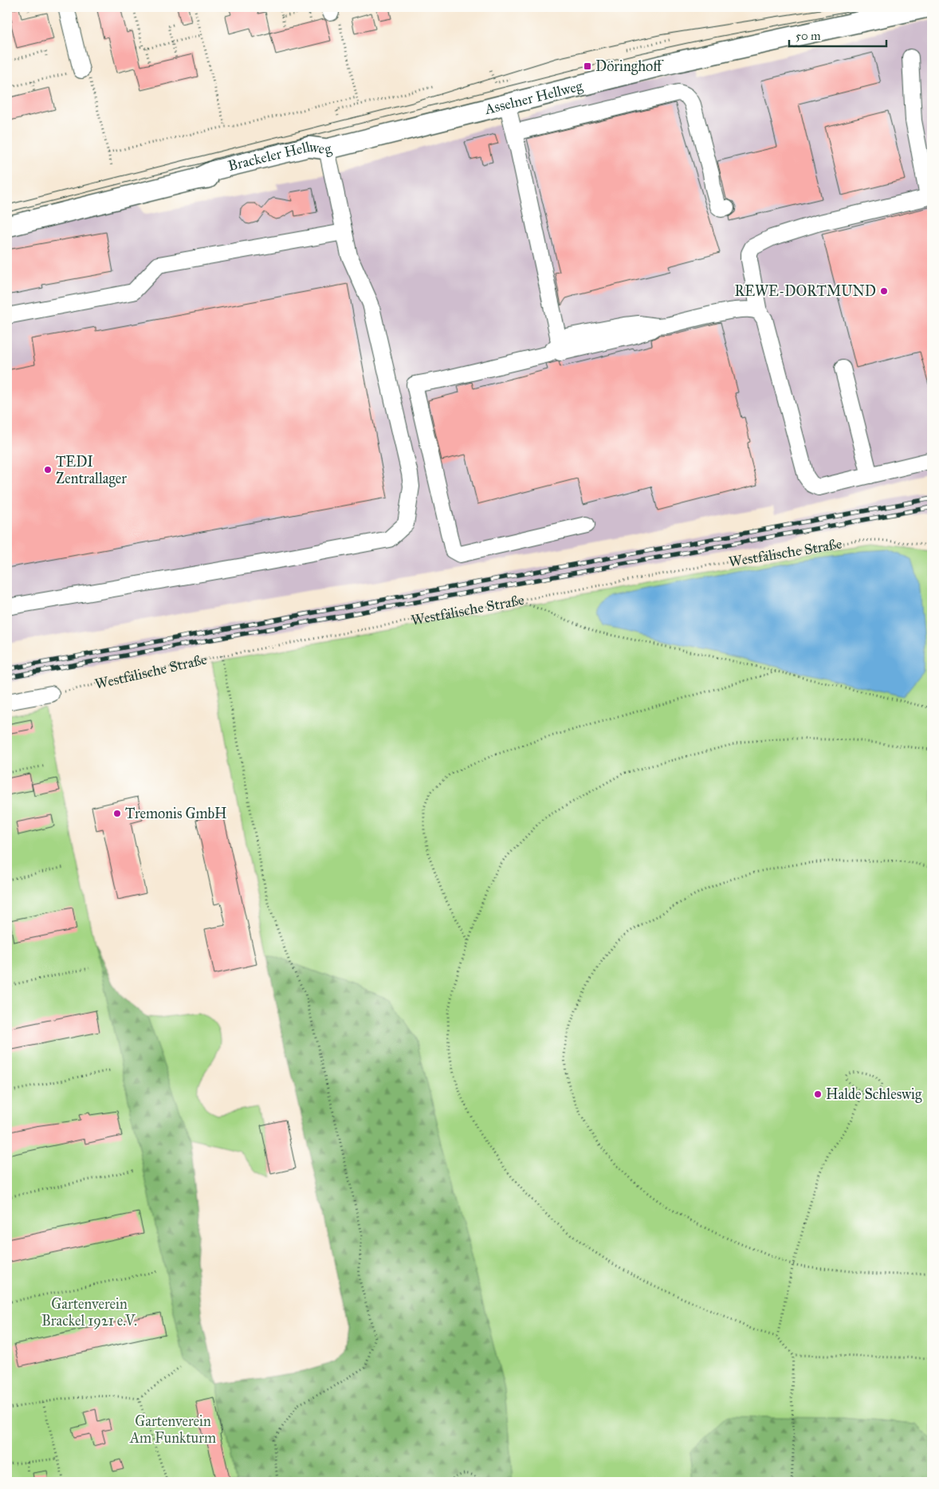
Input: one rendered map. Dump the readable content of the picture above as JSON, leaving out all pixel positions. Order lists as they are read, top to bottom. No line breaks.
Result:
{"streets":{"main road":["Asselner Hellweg","Brackeler Hellweg"],"path":["Westfälische Straße"]},"crossings":[["Asselner Hellweg","Brackeler Hellweg"]],"parks":["Gartenverein Brackel 1921 e.V.","Gartenverein Am Funkturm"],"places":{"transit":["Döringhoff"],"other":["REWE-DORTMUND","TEDI Zentrallager","Tremonis GmbH","Halde Schleswig"]},"scale_bar":"50 m"}
